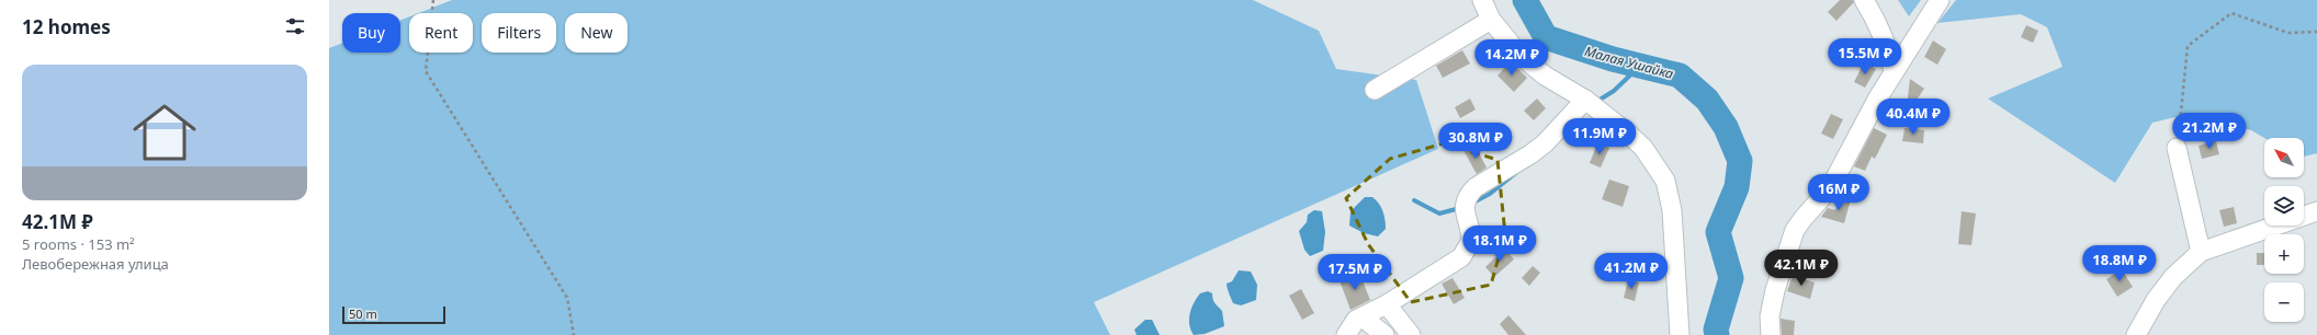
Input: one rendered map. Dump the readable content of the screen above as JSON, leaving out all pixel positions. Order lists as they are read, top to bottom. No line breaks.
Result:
{"water":["Малая Ушайка"],"scale_bar":"50 m","north":"top left","page":{"heading":"12 homes","chip":["Buy","Rent","Filters","New"],"price":["15.5M ₽","14.2M ₽","40.4M ₽","21.2M ₽","11.9M ₽","30.8M ₽","16M ₽","18.1M ₽","18.8M ₽","42.1M ₽","41.2M ₽","17.5M ₽"],"list":[{"name":"42.1M ₽","note":"5 rooms · 153 m² · Левобережная улица"}],"map_buttons":["+","−"],"scale":"50 m"}}
